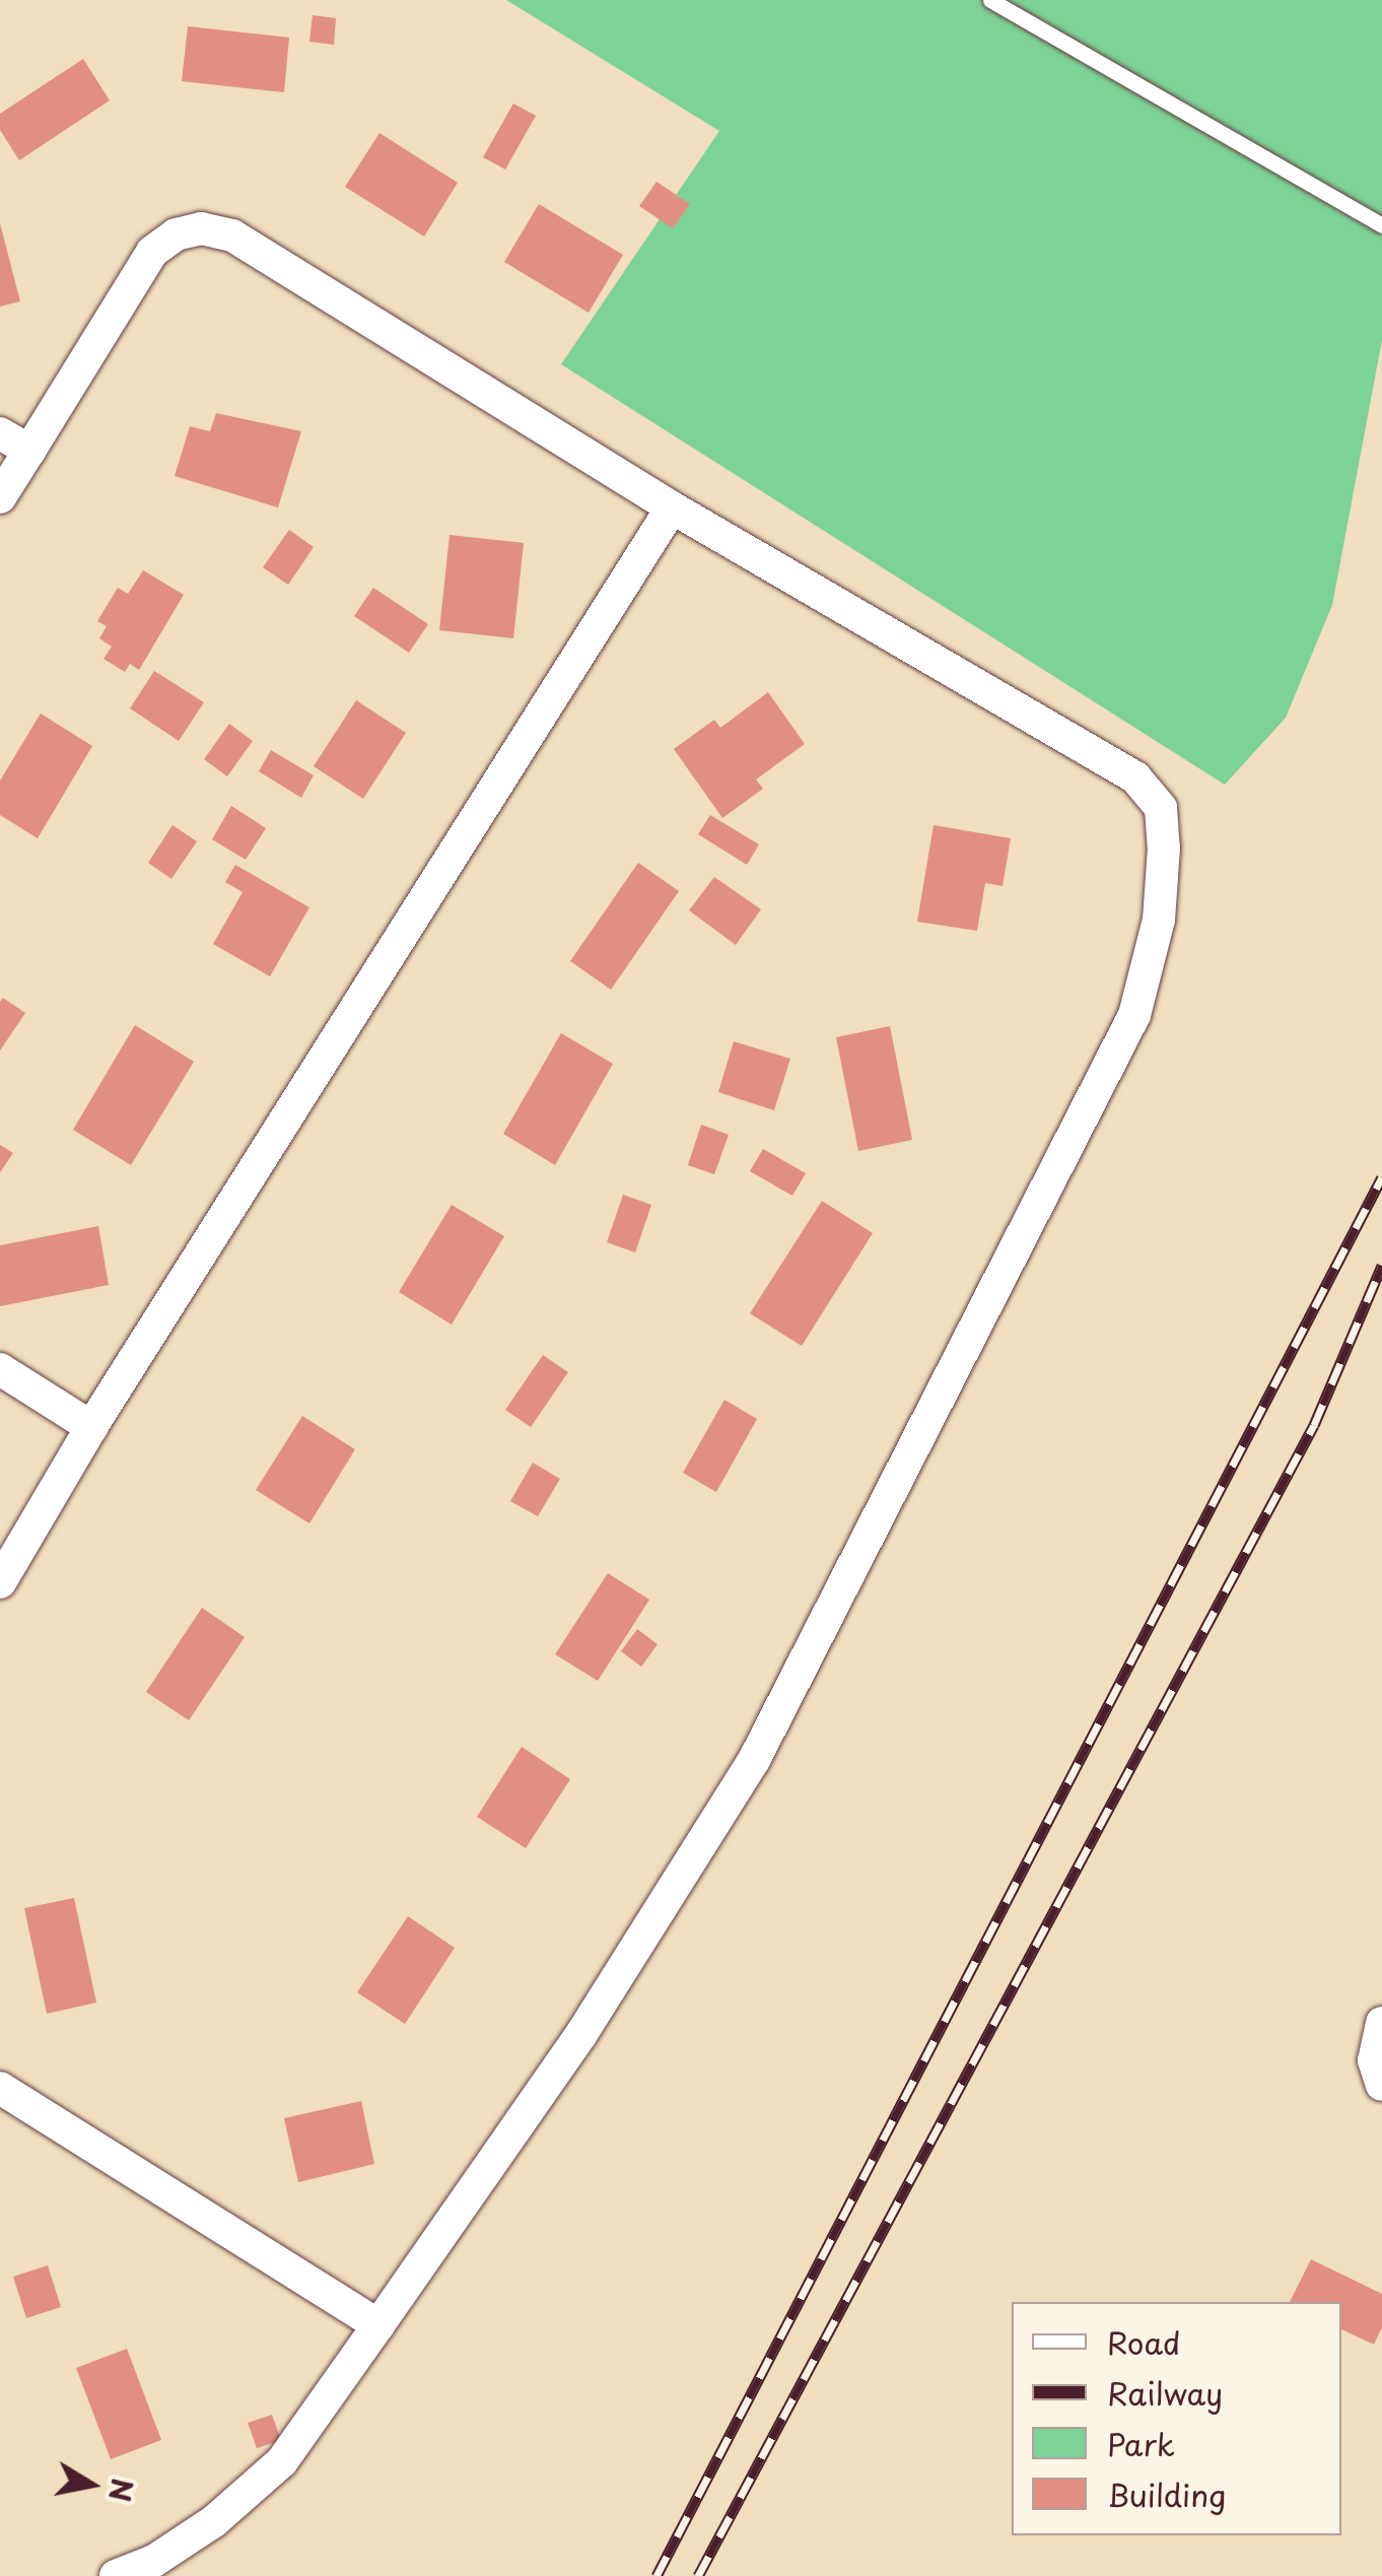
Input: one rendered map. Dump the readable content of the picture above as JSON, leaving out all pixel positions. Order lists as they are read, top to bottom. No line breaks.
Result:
{"legend":["Road","Railway","Park","Building"],"north":"right"}
